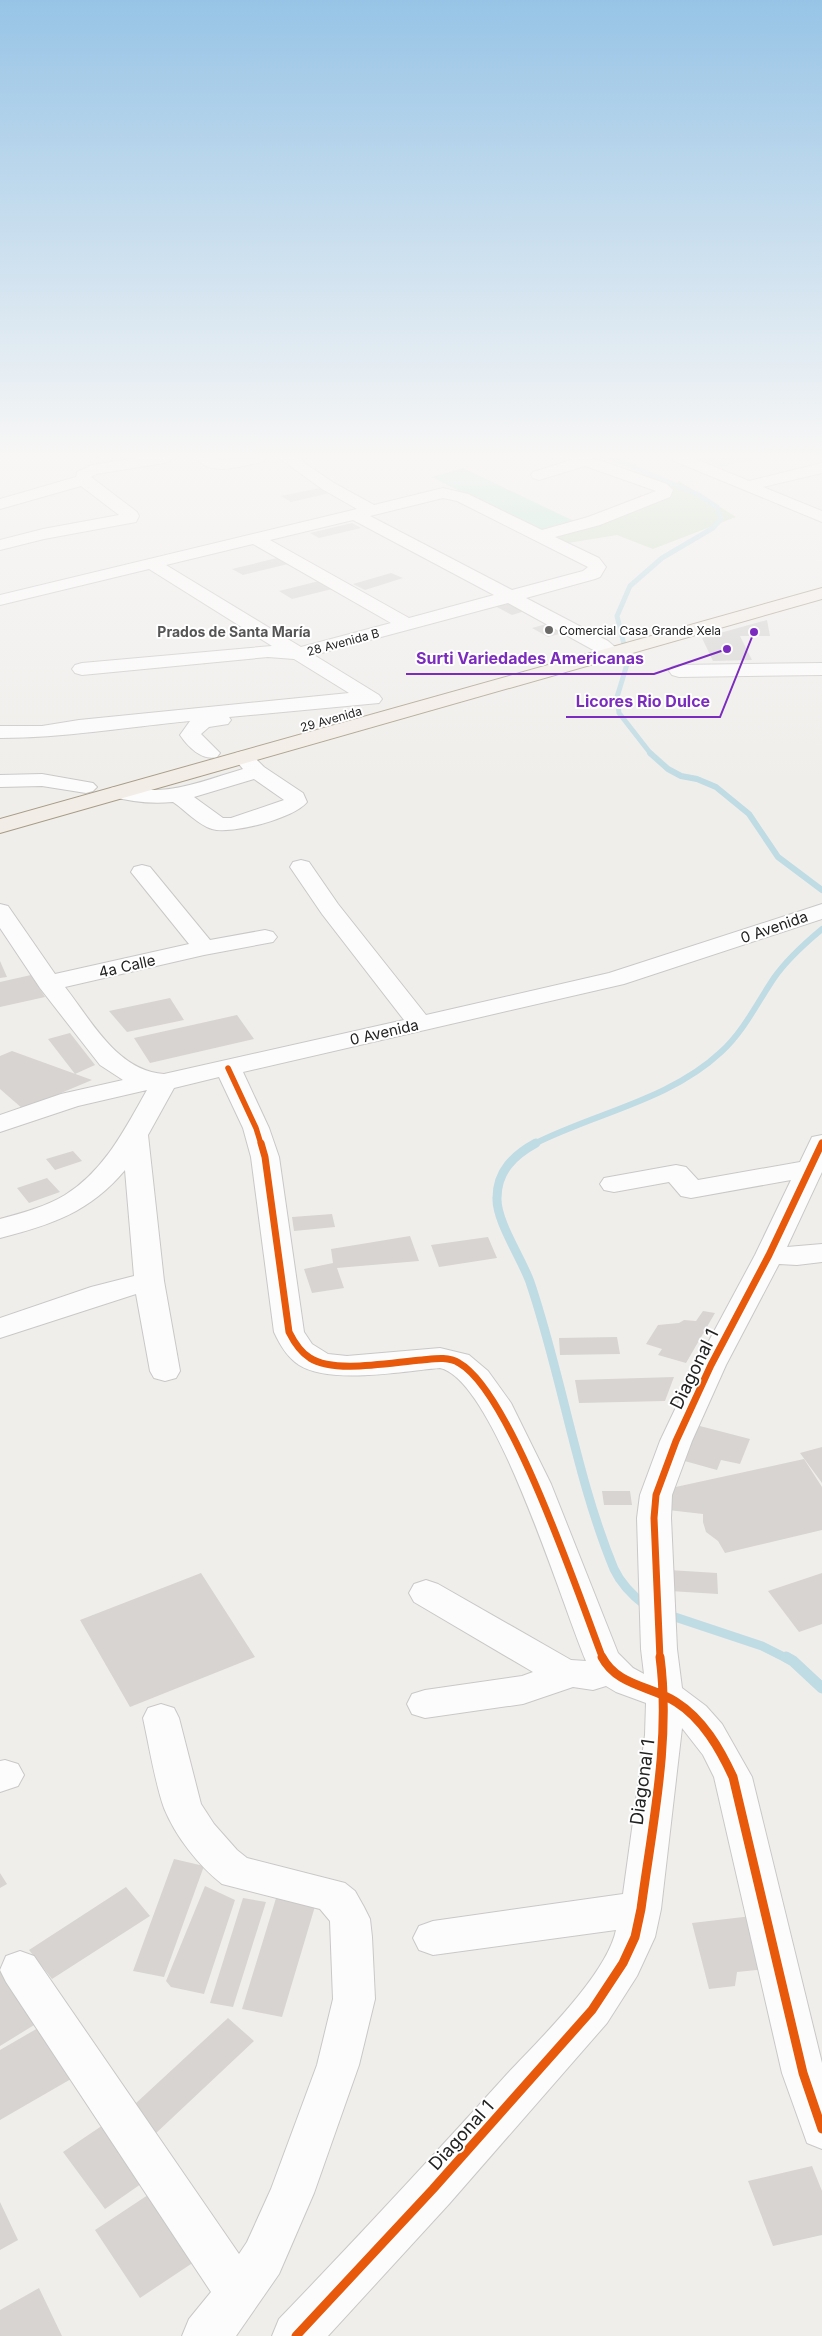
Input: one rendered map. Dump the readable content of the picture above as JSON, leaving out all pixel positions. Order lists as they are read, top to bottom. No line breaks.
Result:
{"streets":{"main road":["29 Avenida"],"street":["28 Avenida B","0 Avenida","4a Calle","Diagonal 1"]},"districts":["Prados de Santa María"],"places":["Comercial Casa Grande Xela","Licores Rio Dulce","Surti Variedades Americanas"]}
